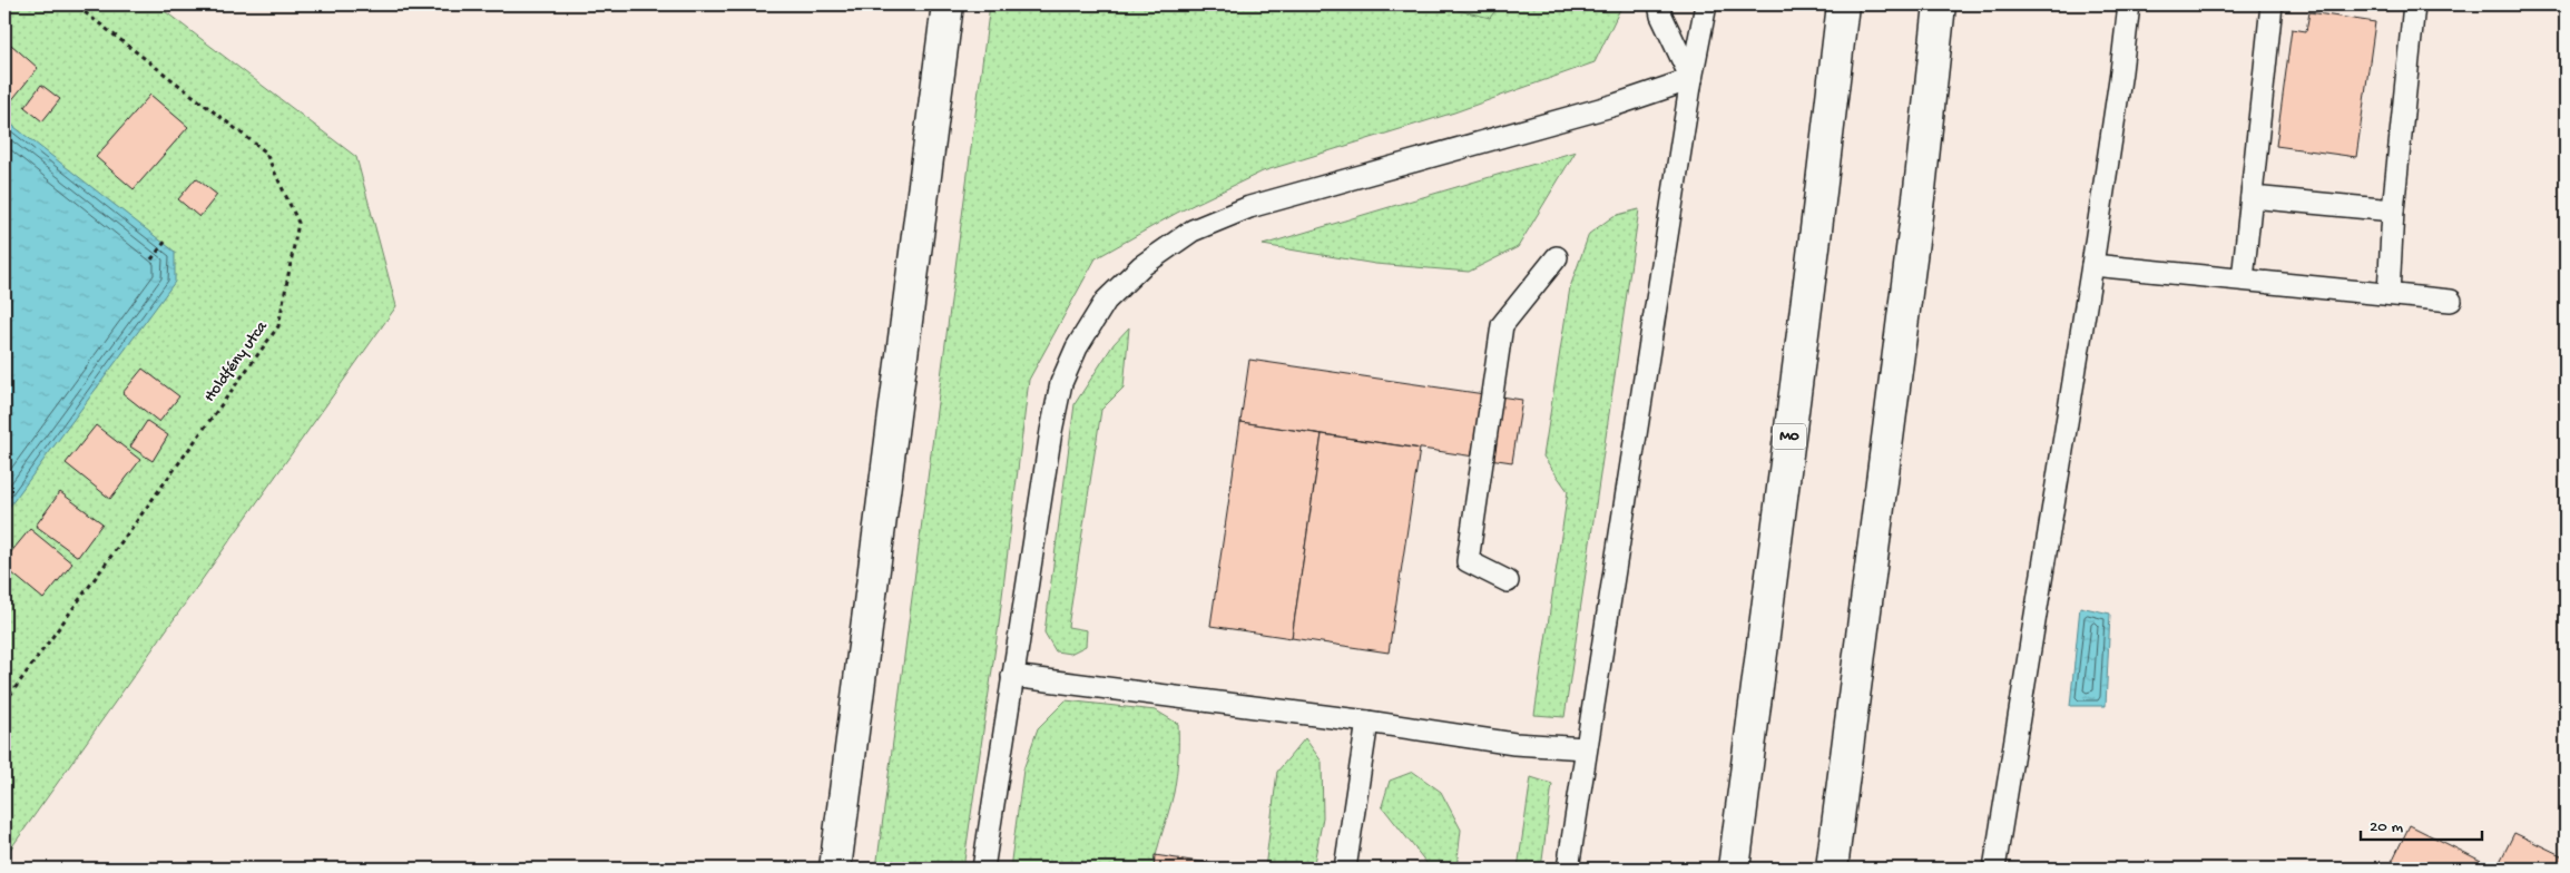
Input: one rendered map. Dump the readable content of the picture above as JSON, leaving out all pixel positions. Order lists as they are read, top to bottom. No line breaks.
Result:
{"streets":{"highway":["M0"],"path":["Holdfény utca"]},"scale_bar":"20 m"}
